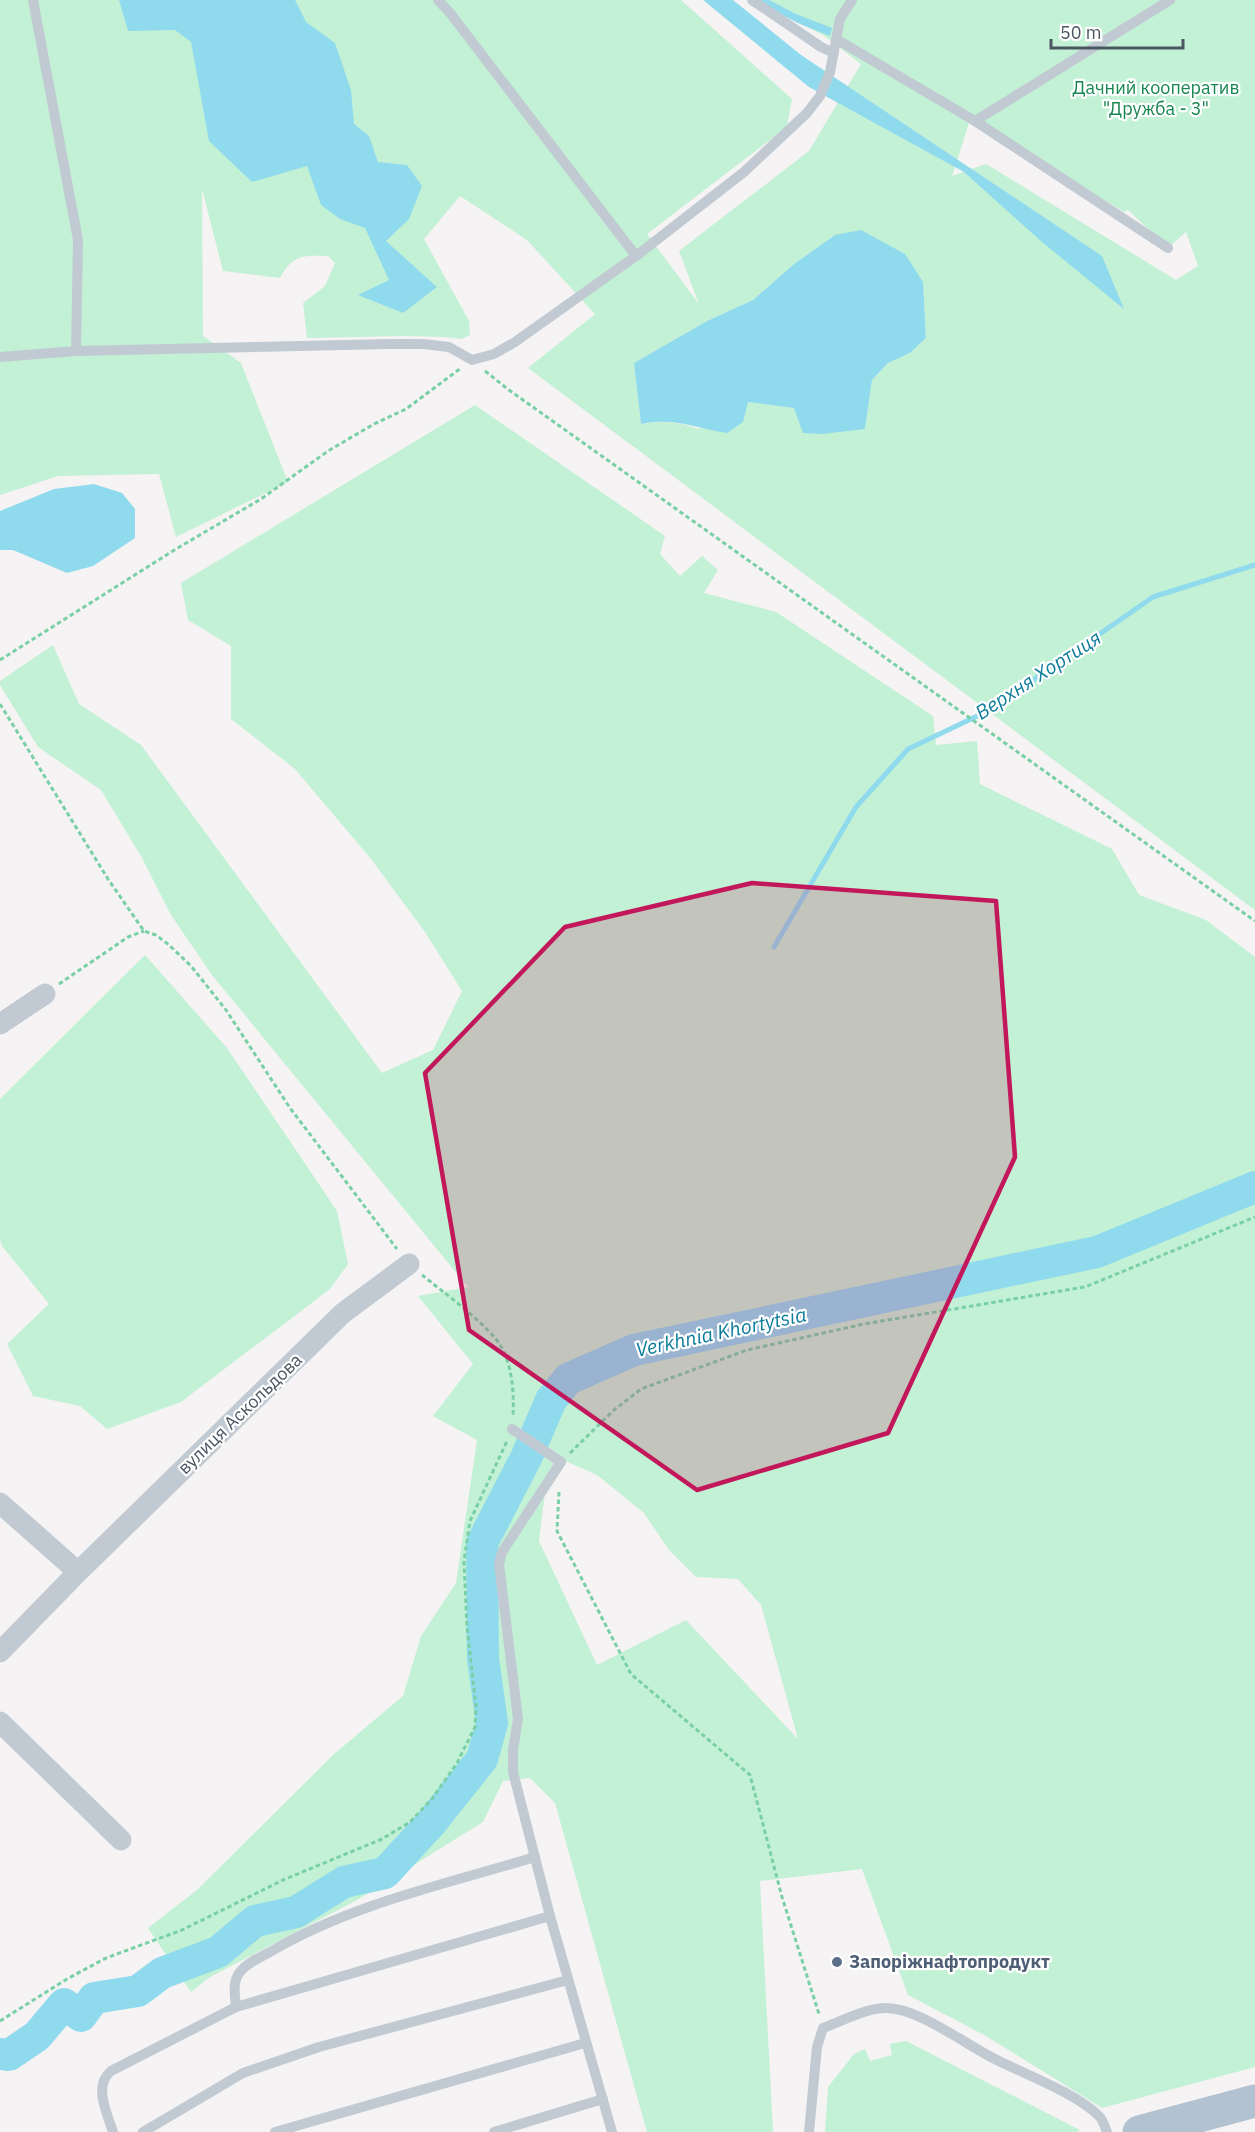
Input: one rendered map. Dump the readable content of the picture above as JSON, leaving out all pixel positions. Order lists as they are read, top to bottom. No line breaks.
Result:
{"streets":{"street":["вулиця Аскольдова"]},"water":["Верхня Хортиця","Verkhnia Khortytsia"],"parks":["Дачний кооператив \"Дружба - 3\""],"places":["Запоріжнафтопродукт"],"scale_bar":"50 m"}
